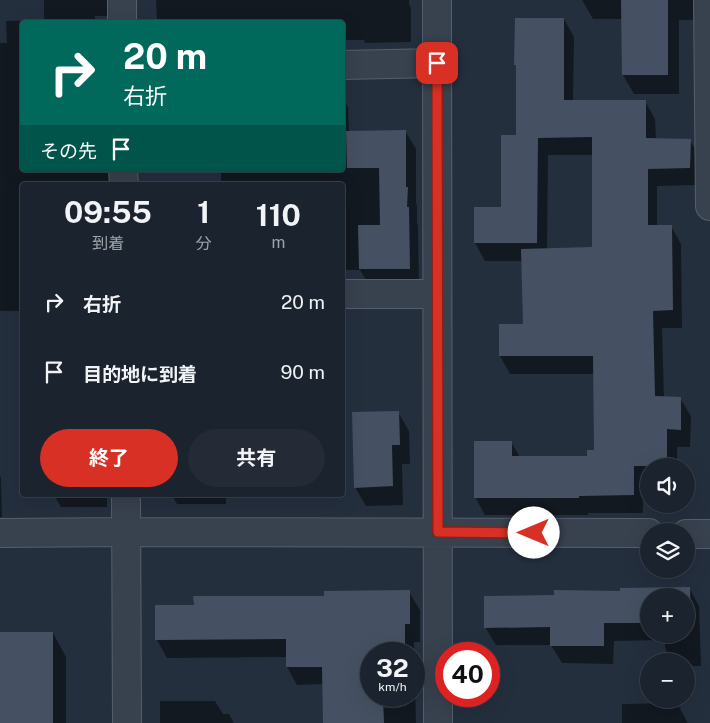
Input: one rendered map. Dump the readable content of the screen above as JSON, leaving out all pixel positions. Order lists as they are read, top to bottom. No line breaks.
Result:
{"page":{"turn":["20 m","右折"],"then":"その先","eta":["09:55","到着","1","分","110","m"],"list":[{"name":"右折","value":"20 m"},{"name":"目的地に到着","value":"90 m"}],"buttons":["終了","共有"],"map_buttons":["+","−"],"speed":"32 km/h","limit":"40"}}
